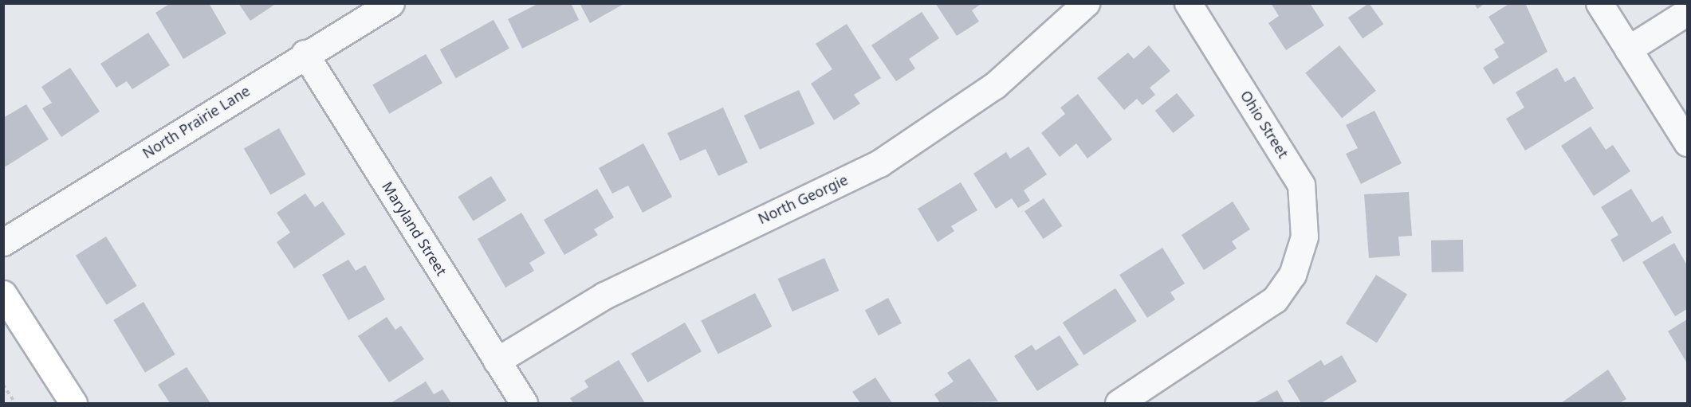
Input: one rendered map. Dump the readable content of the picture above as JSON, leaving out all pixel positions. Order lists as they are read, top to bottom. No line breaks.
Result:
{"streets":{"street":["North Prairie Lane","Ohio Street","North Georgie","Maryland Street"]},"crossings":[["North Prairie Lane","Maryland Street"],["North Georgie","Maryland Street"]]}
